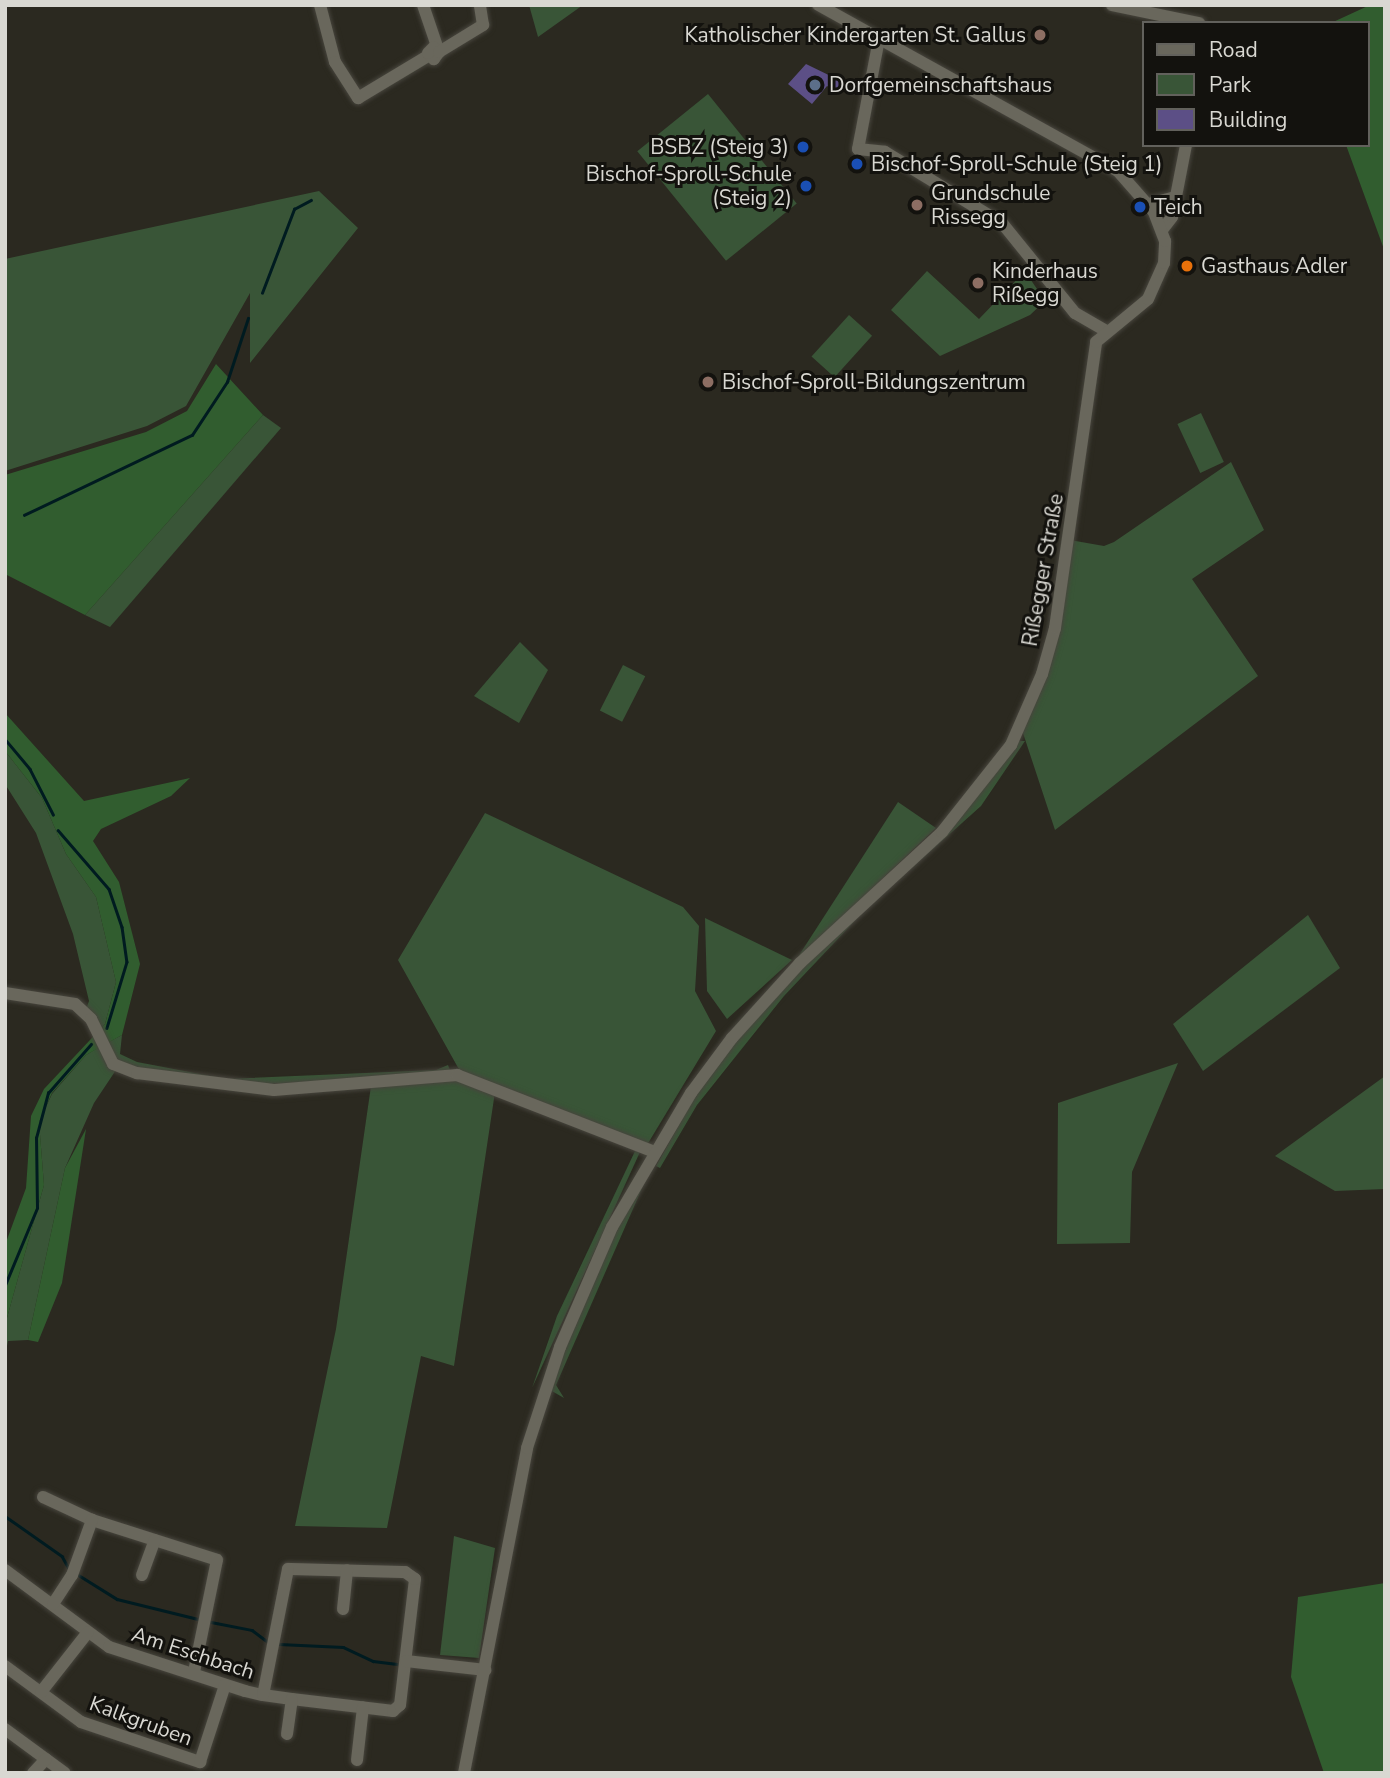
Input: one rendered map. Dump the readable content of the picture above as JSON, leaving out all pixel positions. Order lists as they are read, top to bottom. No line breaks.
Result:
{"streets":{"street":["Rißegger Straße","Am Eschbach","Kalkgruben"]},"crossings":[["Am Eschbach","Kalkgruben"]],"places":["Katholischer Kindergarten St. Gallus","Dorfgemeinschaftshaus","BSBZ (Steig 3)","Bischof-Sproll-Schule (Steig 1)","Bischof-Sproll-Schule (Steig 2)","Grundschule Rissegg","Teich","Gasthaus Adler","Kinderhaus Rißegg","Bischof-Sproll-Bildungszentrum"],"legend":["Road","Park","Building"]}
